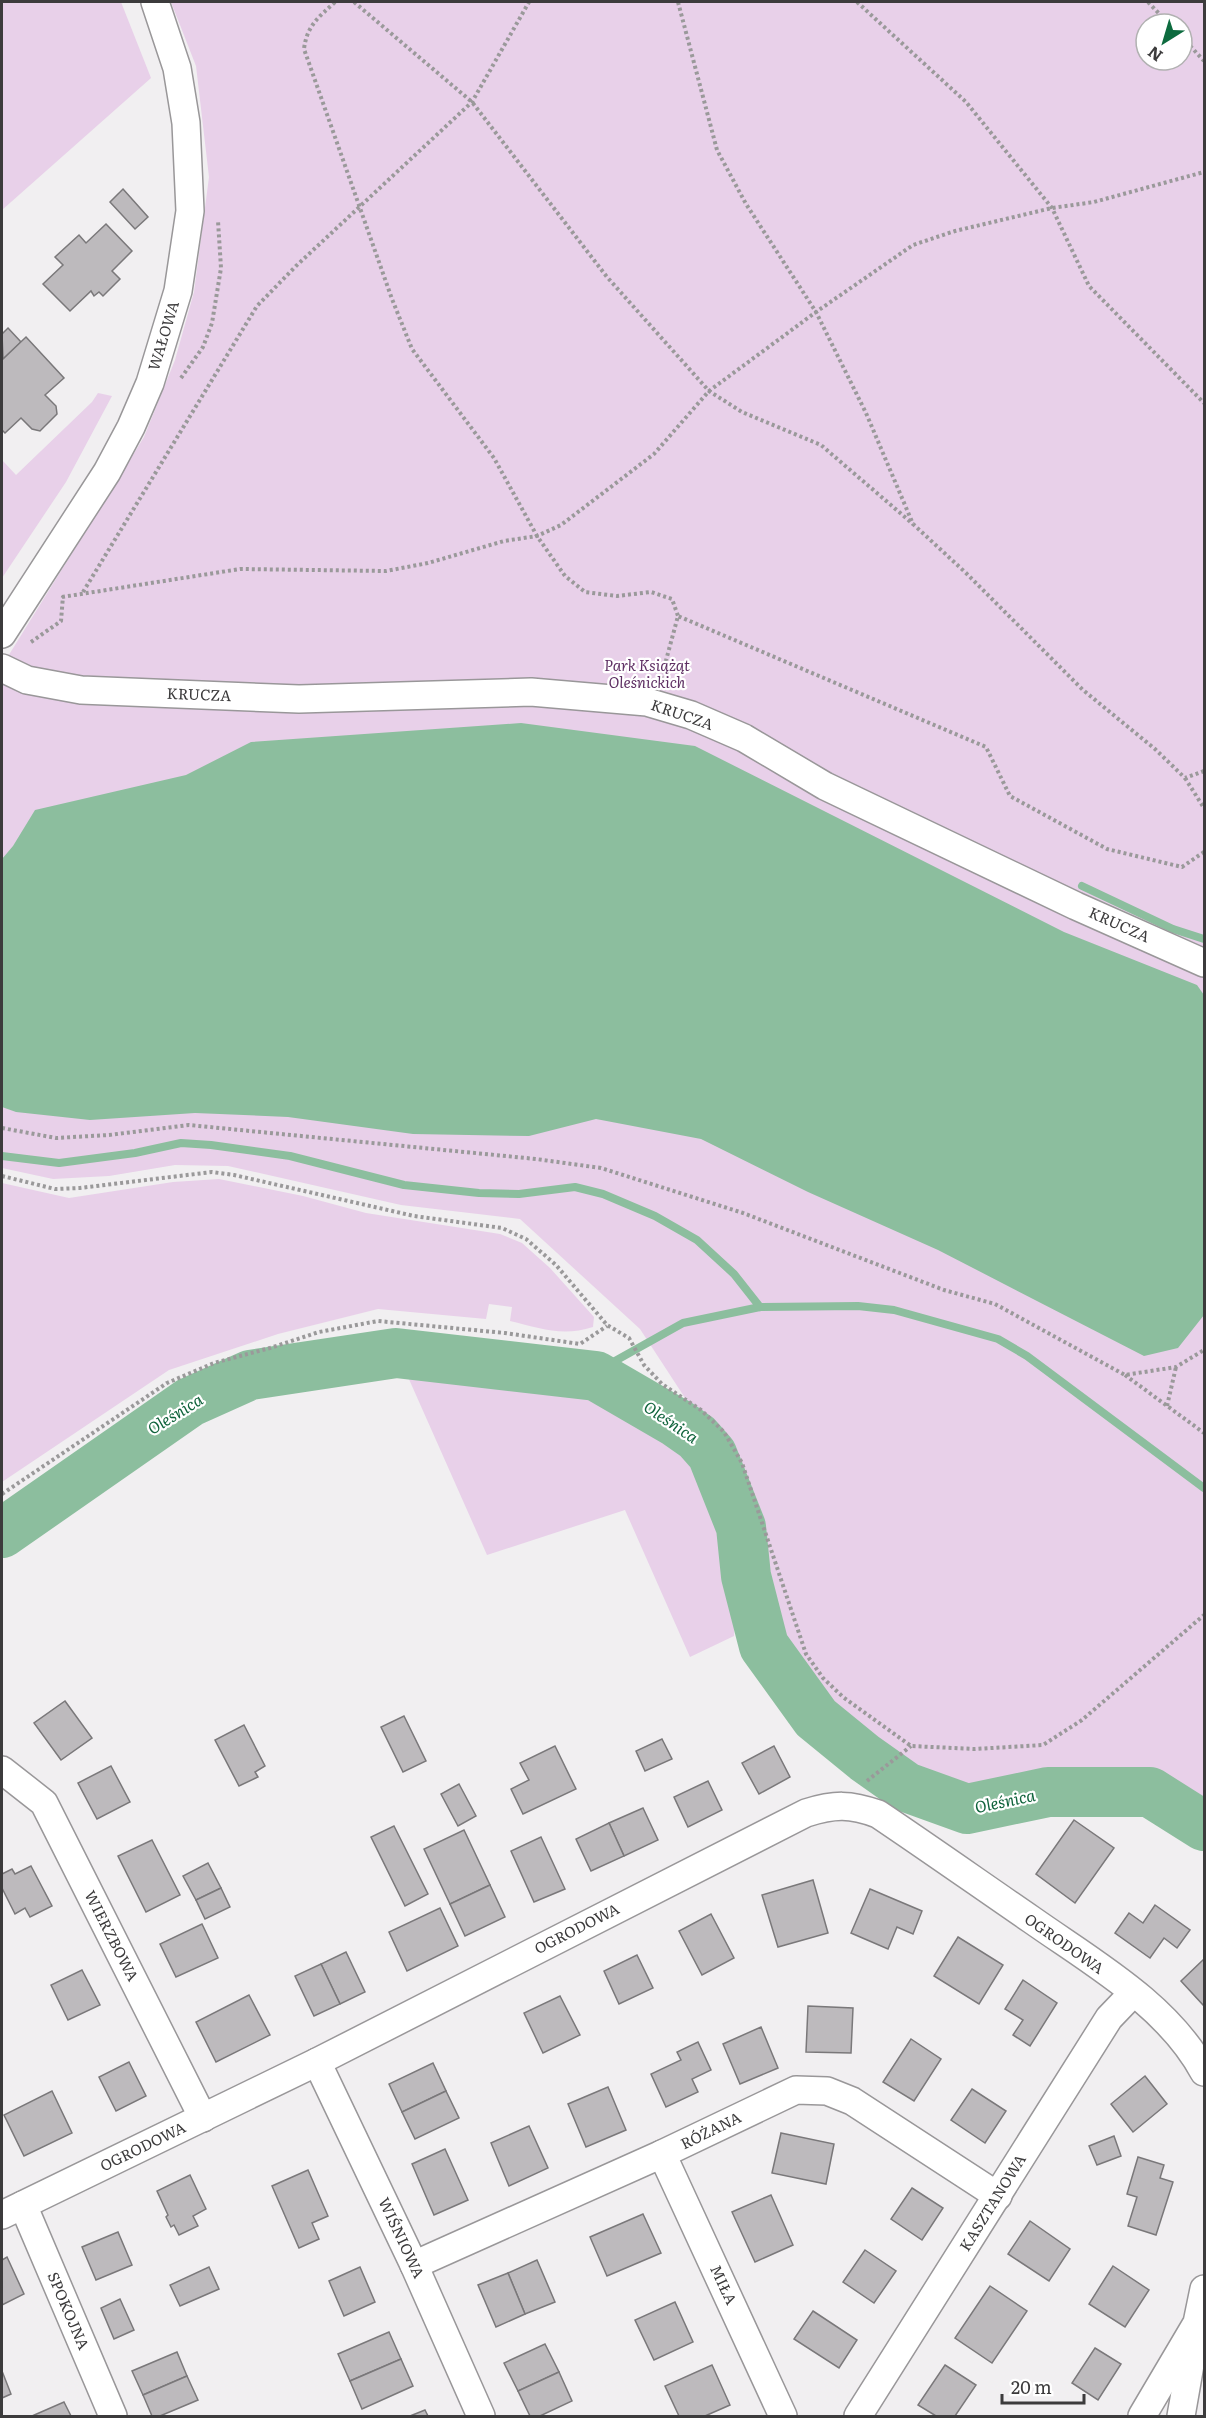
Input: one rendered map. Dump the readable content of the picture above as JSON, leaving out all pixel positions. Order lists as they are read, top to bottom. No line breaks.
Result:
{"streets":{"street":["WAŁOWA","KRUCZA","OGRODOWA","WIERZBOWA","RÓŻANA","KASZTANOWA","WIŚNIOWA","MIŁA","SPOKOJNA"]},"crossings":[["OGRODOWA","WIERZBOWA"],["OGRODOWA","KASZTANOWA"],["OGRODOWA","WIŚNIOWA"],["OGRODOWA","SPOKOJNA"],["RÓŻANA","KASZTANOWA"],["RÓŻANA","WIŚNIOWA"],["RÓŻANA","MIŁA"]],"water":["Oleśnica"],"parks":["Park Książąt Oleśnickich"],"scale_bar":"20 m","north":"bottom left"}
